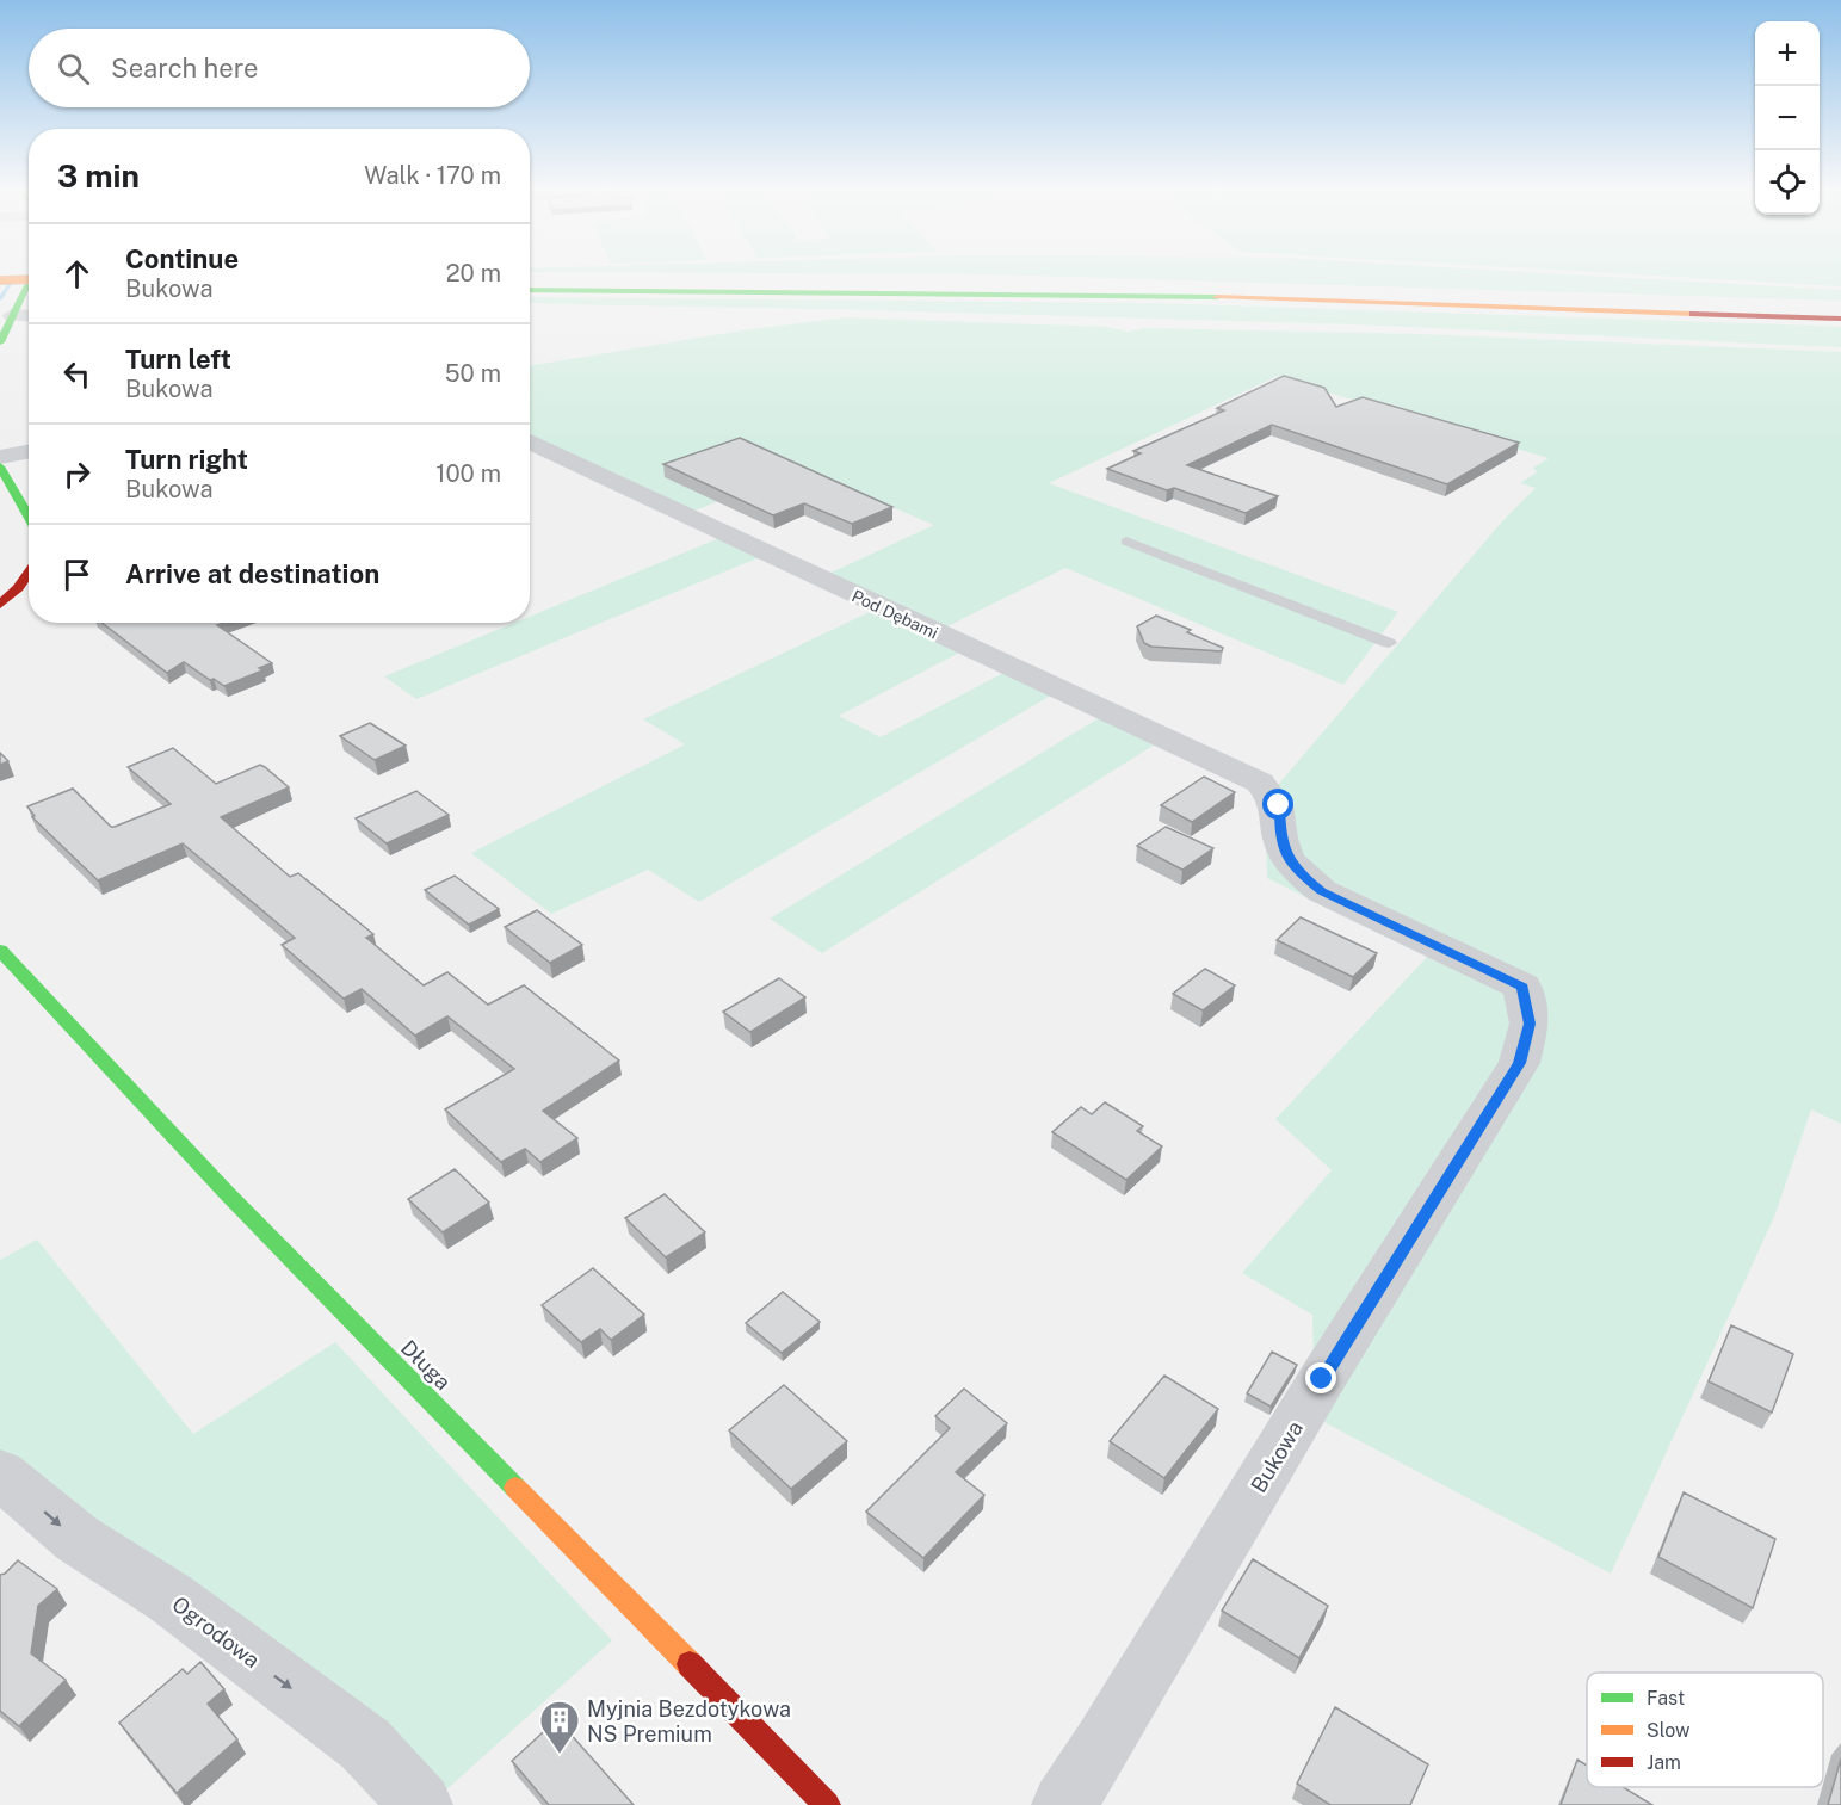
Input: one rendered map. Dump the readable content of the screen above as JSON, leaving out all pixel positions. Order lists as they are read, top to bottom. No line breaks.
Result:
{"streets":{"main road":["Długa"],"street":["Pod Dębami","Bukowa","Ogrodowa"]},"crossings":[["Pod Dębami","Bukowa"]],"one_way":["Ogrodowa"],"places":{"building":["Myjnia Bezdotykowa NS Premium"]},"legend":["Fast","Slow","Jam"],"page":{"map_buttons":["+","−"],"search":"Search here","heading":["3 min","Walk · 170 m"],"list":[["Continue","Bukowa","20 m"],["Turn left","Bukowa","50 m"],["Turn right","Bukowa","100 m"],"Arrive at destination"]}}
